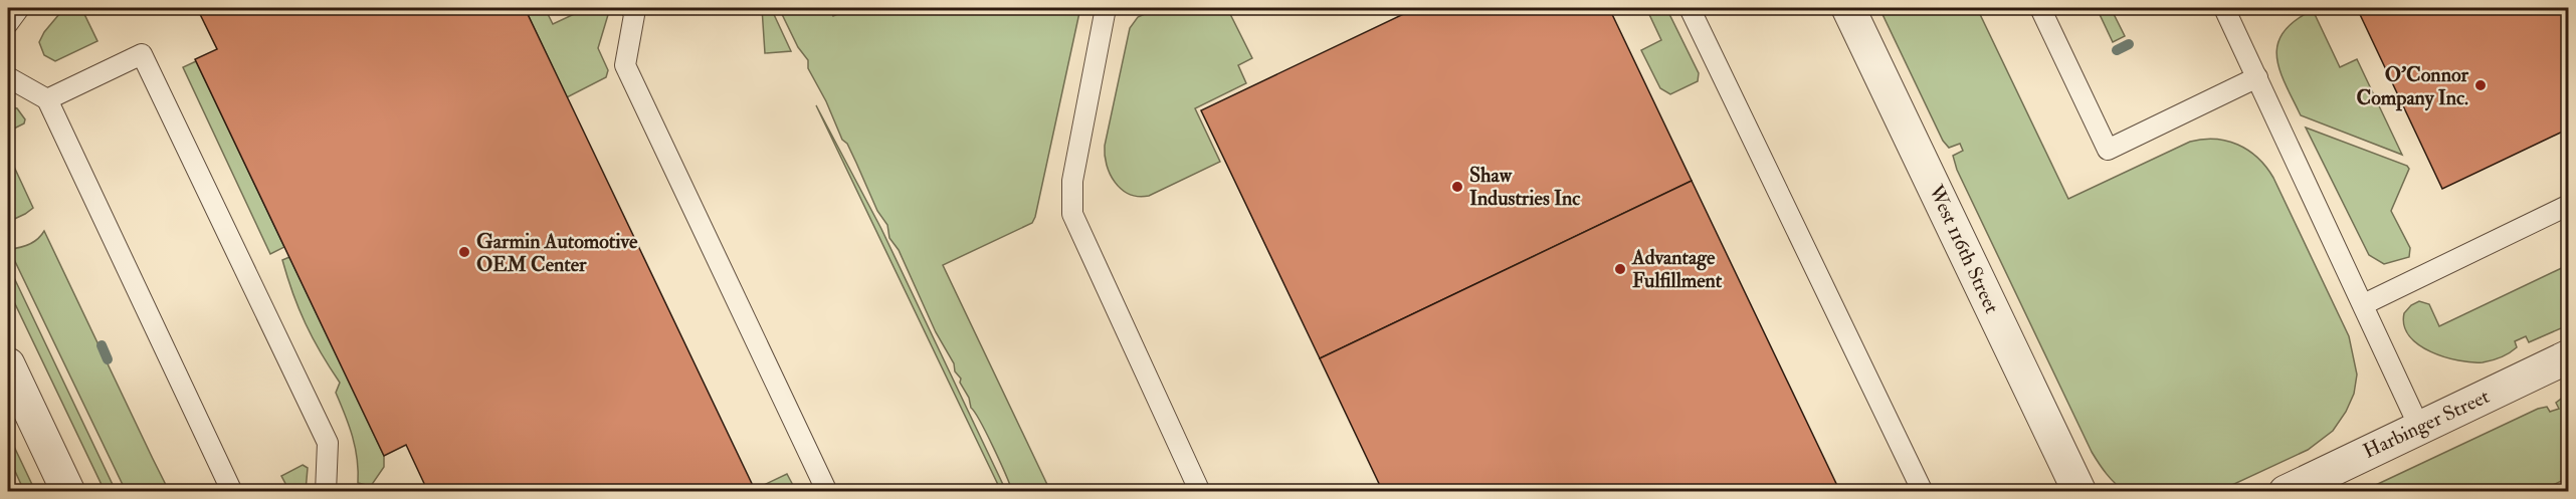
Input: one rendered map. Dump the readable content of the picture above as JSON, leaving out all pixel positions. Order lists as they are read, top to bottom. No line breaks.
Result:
{"streets":{"street":["West 116th Street","Harbinger Street"]},"places":["O'Connor Company Inc.","Shaw Industries Inc","Garmin Automotive OEM Center","Advantage Fulfillment"]}
